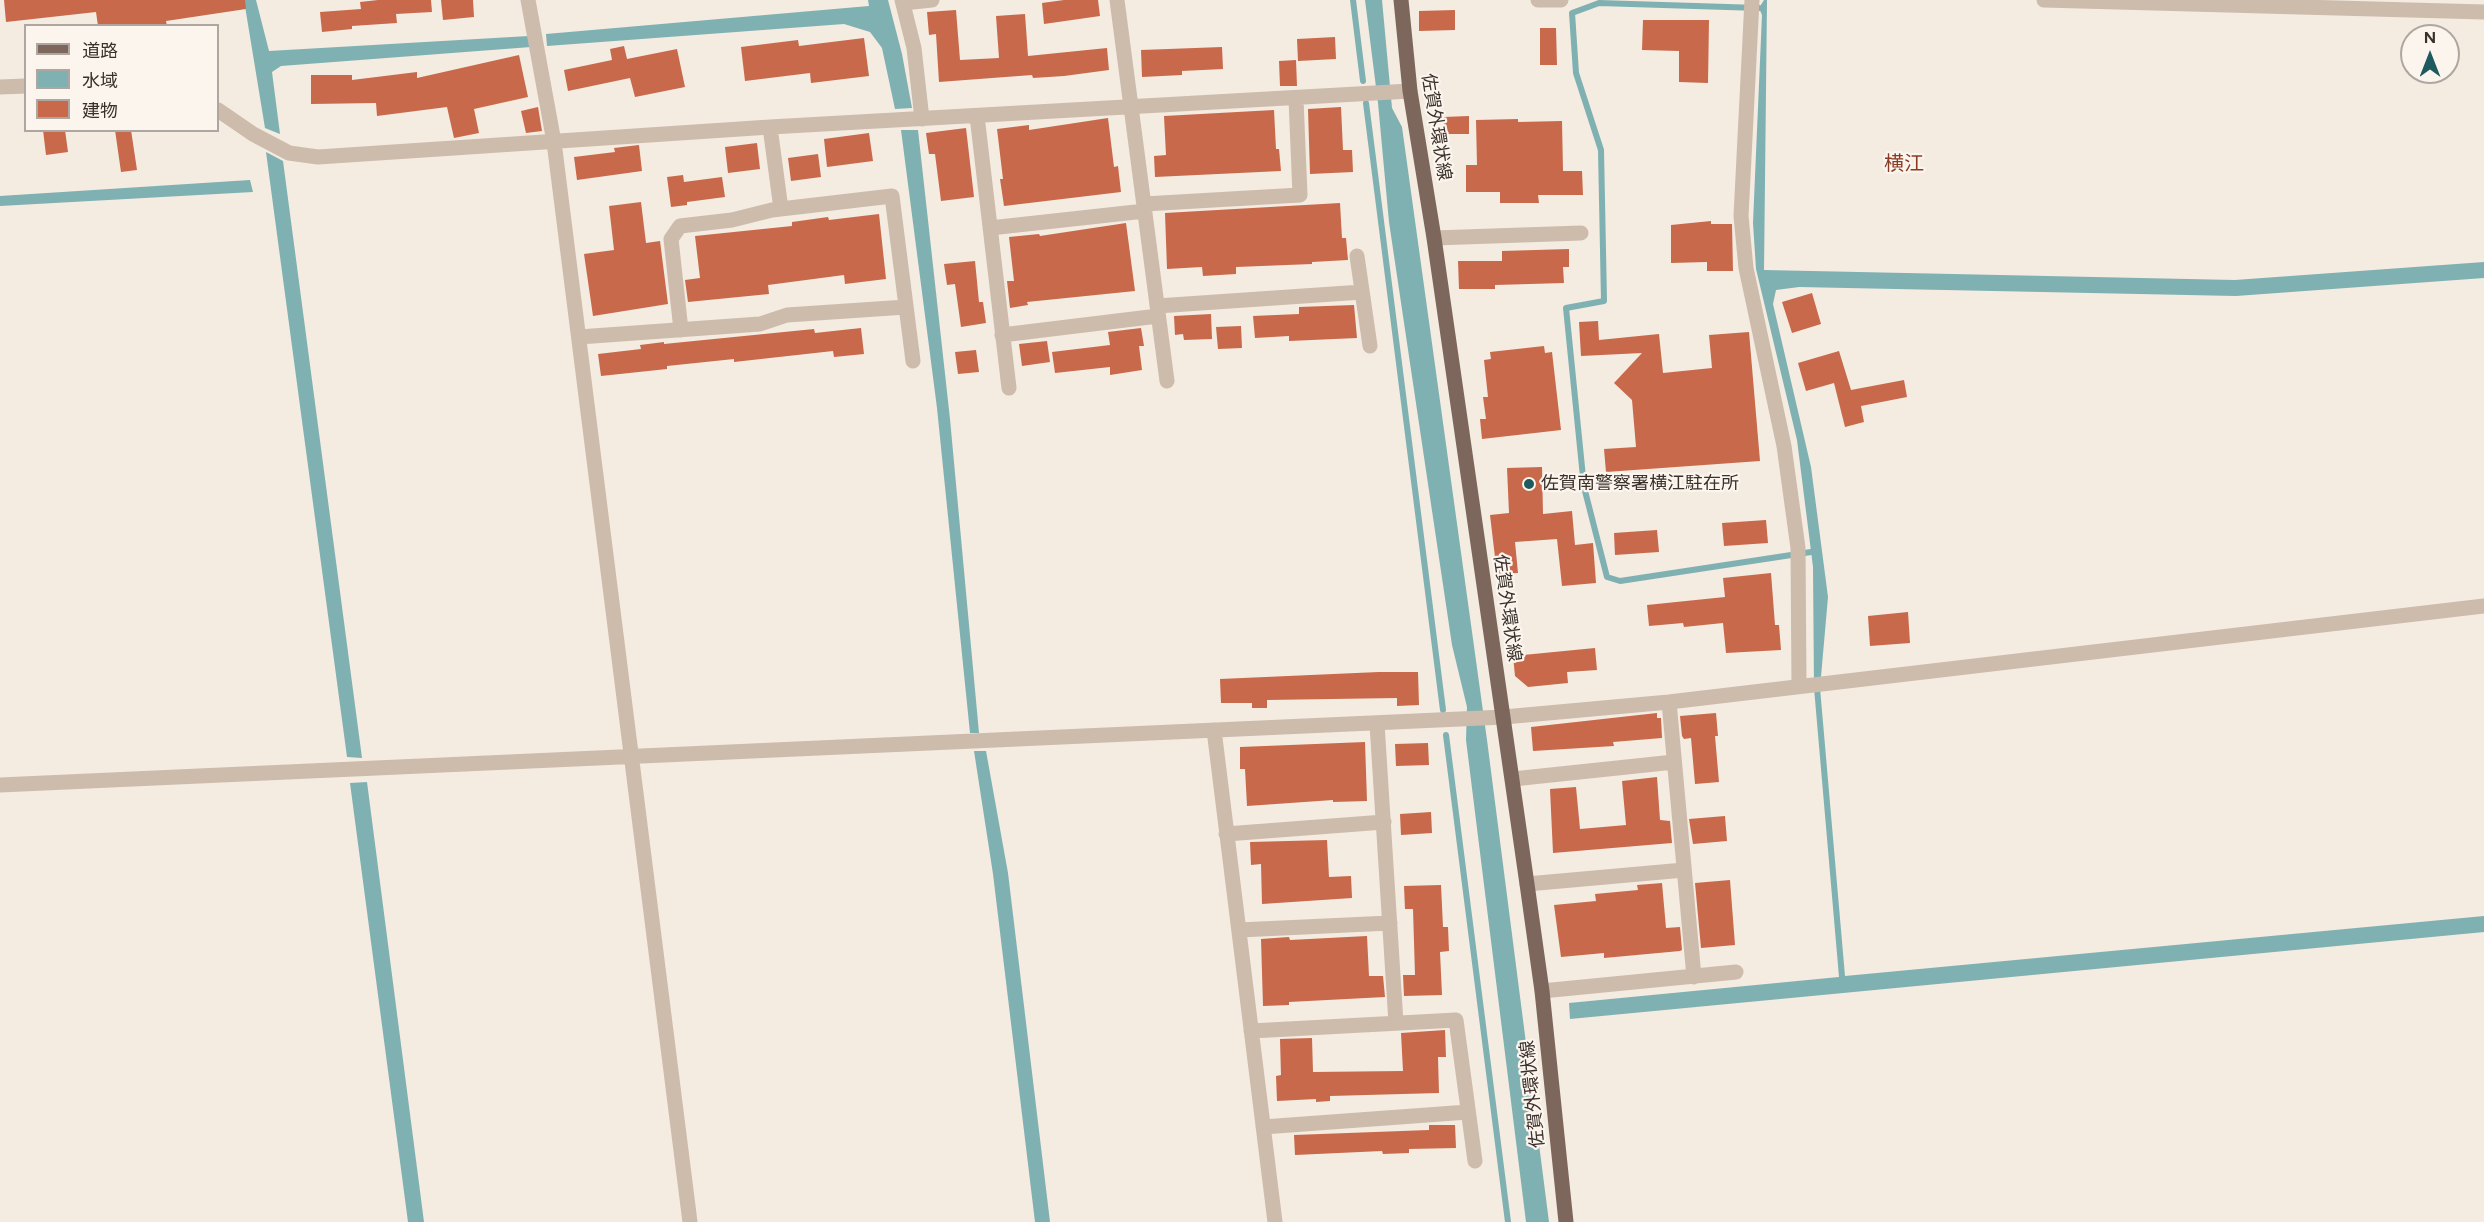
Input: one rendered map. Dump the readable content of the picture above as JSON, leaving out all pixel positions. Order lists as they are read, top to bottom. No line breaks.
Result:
{"streets":{"main road":["佐賀外環状線"]},"districts":["横江"],"places":["佐賀南警察署横江駐在所"],"legend":["道路","水域","建物"],"north":"top"}
